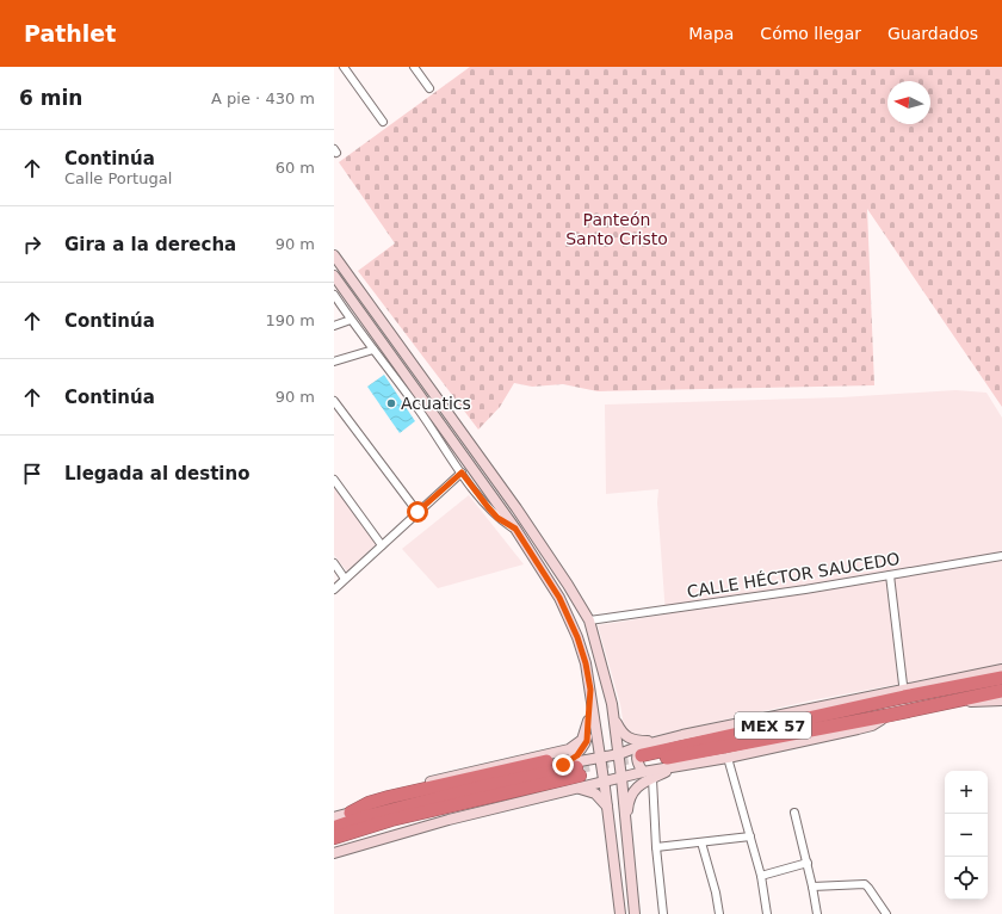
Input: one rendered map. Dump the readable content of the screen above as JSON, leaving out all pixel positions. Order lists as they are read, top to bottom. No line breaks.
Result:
{"streets":{"highway":["MEX 57"],"street":["CALLE HÉCTOR SAUCEDO"]},"parks":["Panteón Santo Cristo"],"places":["Acuatics"],"north":"left","page":{"header":"Pathlet","nav":["Mapa","Cómo llegar","Guardados"],"heading":["6 min","A pie · 430 m"],"list":[["Continúa","Calle Portugal","60 m"],["Gira a la derecha","90 m"],["Continúa","190 m"],["Continúa","90 m"],"Llegada al destino"],"map_buttons":["+","−"]}}
